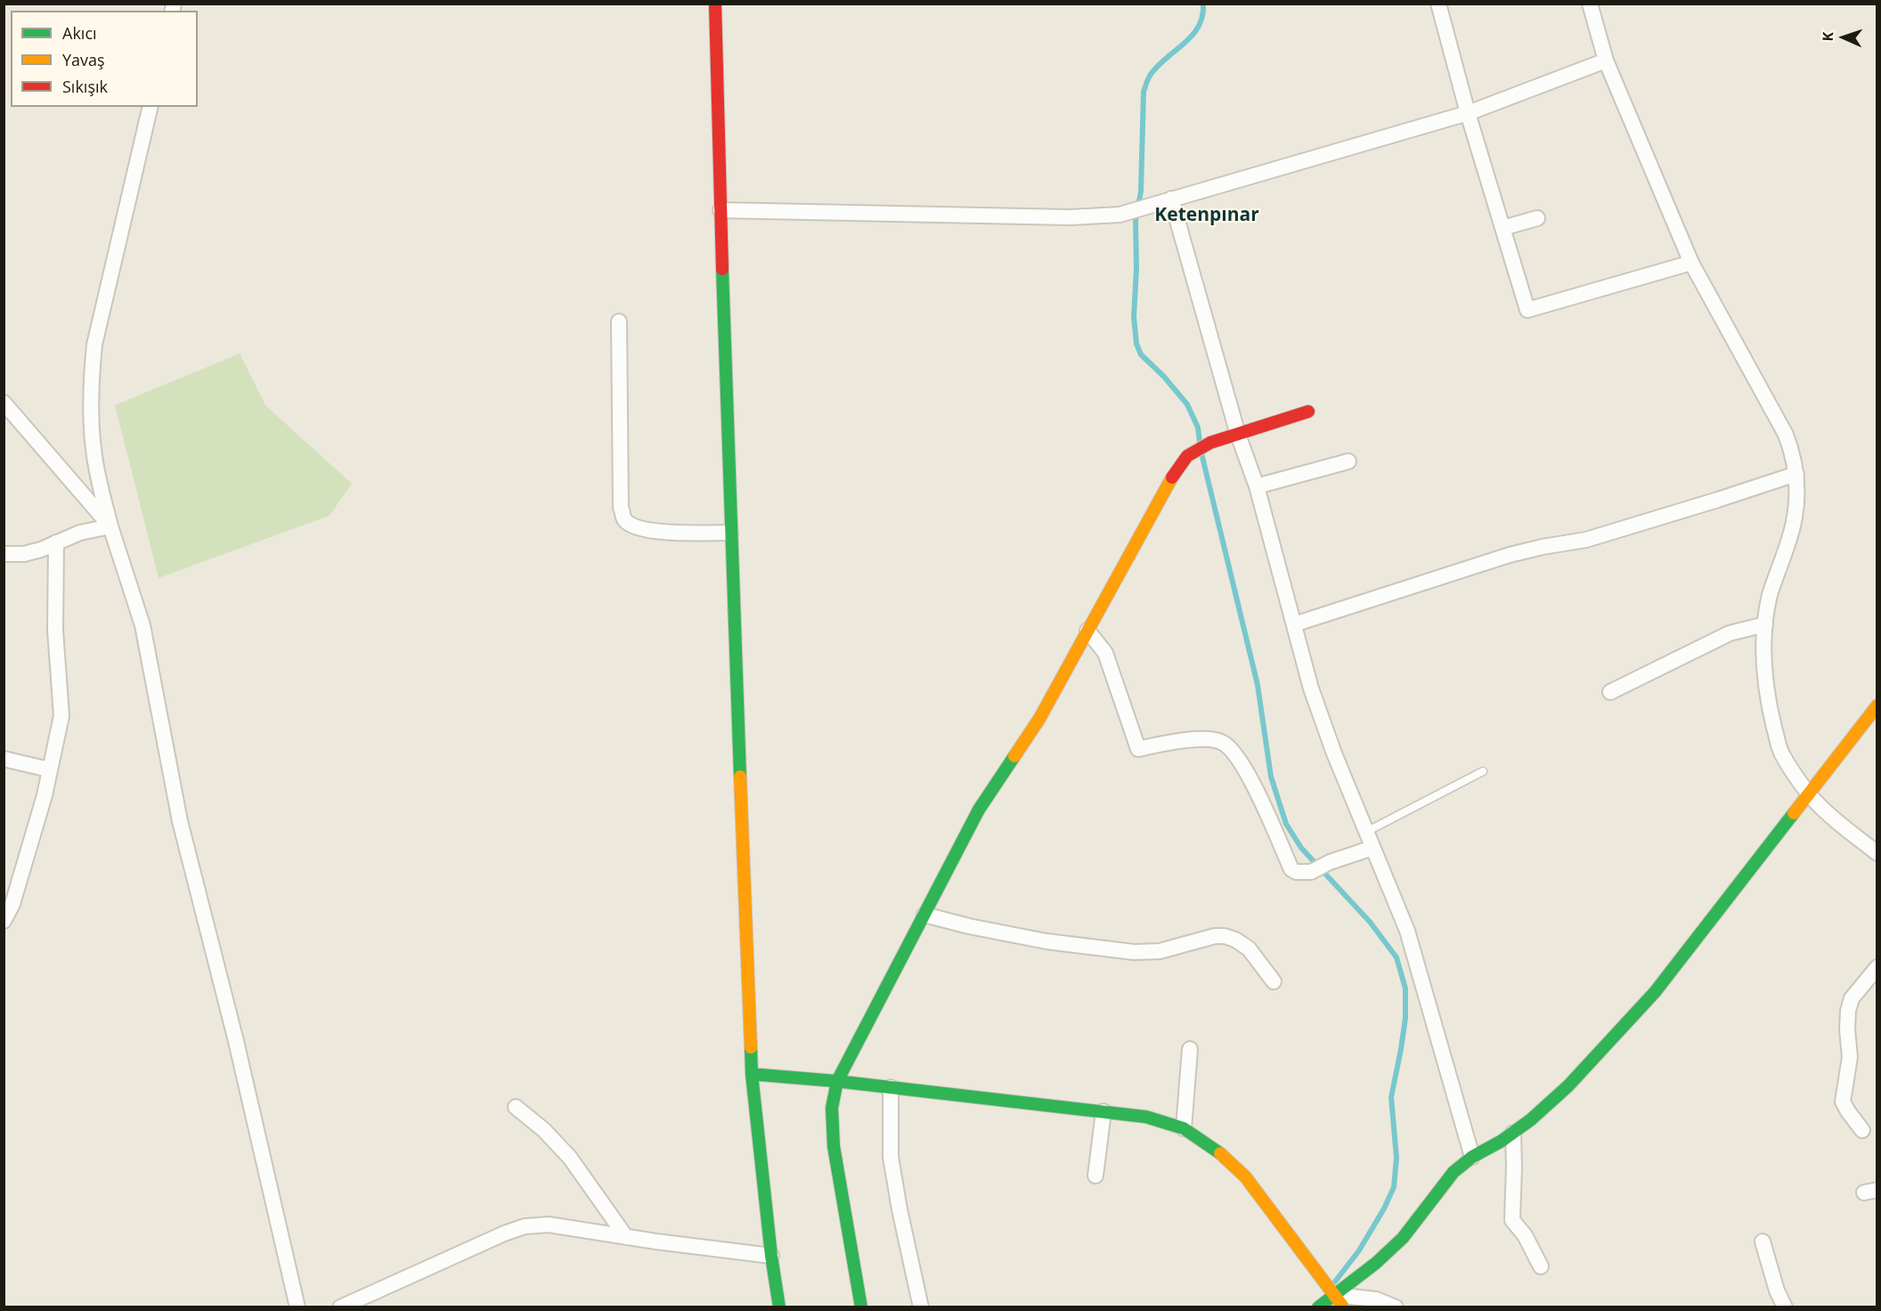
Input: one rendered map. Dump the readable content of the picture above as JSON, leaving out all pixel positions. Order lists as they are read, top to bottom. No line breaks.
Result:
{"districts":["Ketenpınar"],"legend":["Akıcı","Yavaş","Sıkışık"],"north":"left"}
